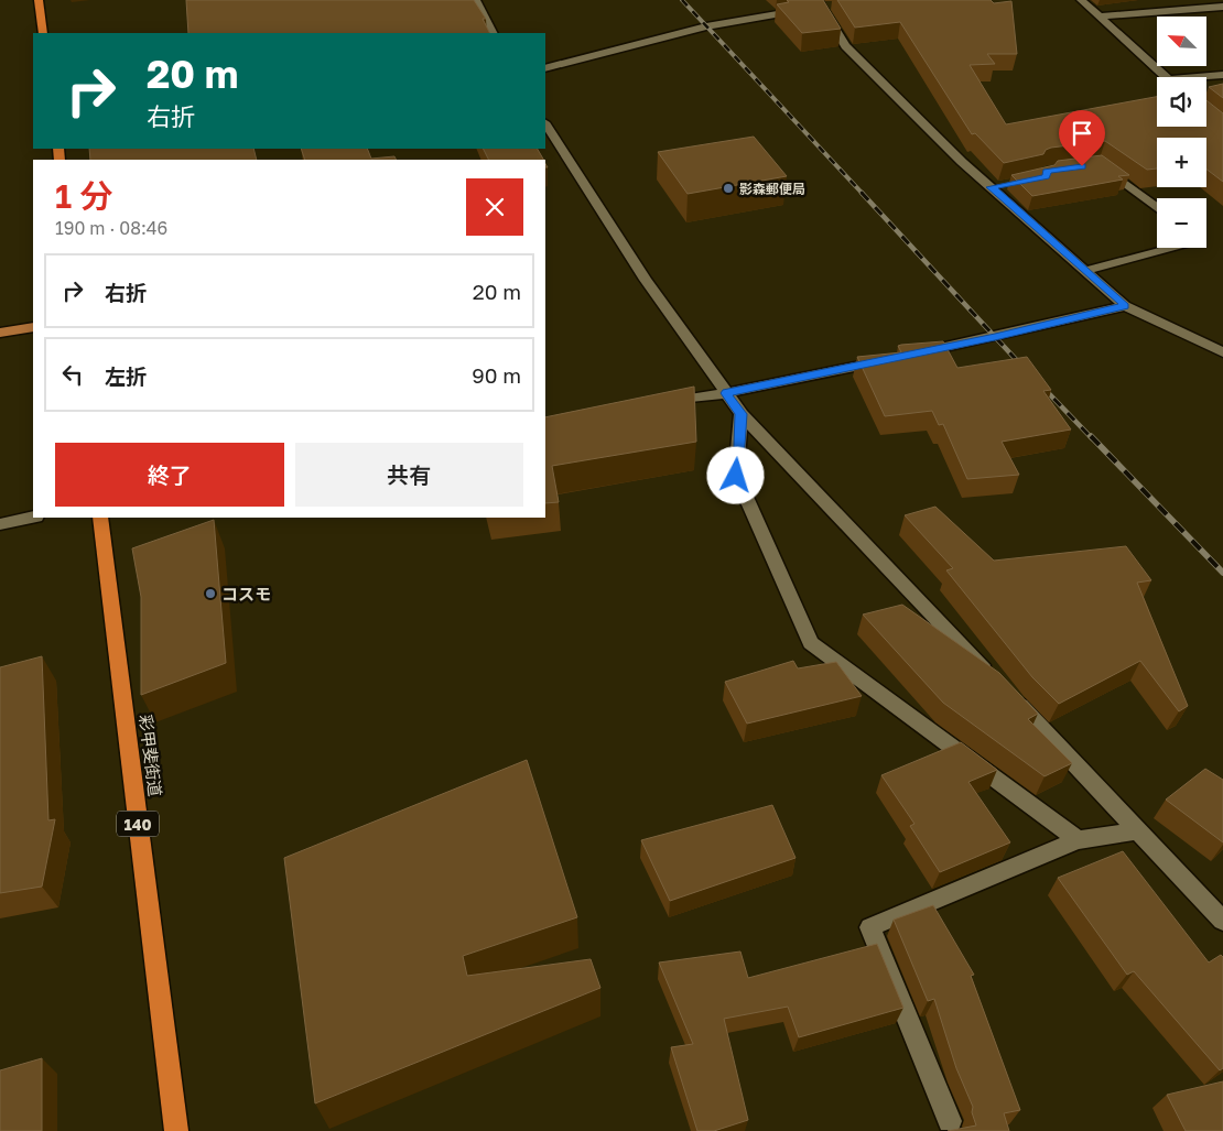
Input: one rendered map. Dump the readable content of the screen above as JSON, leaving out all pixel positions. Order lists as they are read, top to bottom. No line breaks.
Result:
{"streets":{"highway":["彩甲斐街道","140"]},"places":["影森郵便局","コスモ"],"north":"top left","page":{"map_buttons":["+","−"],"turn":["20 m","右折"],"heading":["1 分","190 m · 08:46"],"list":[{"name":"右折","value":"20 m"},{"name":"左折","value":"90 m"}],"buttons":["終了","共有"]}}
